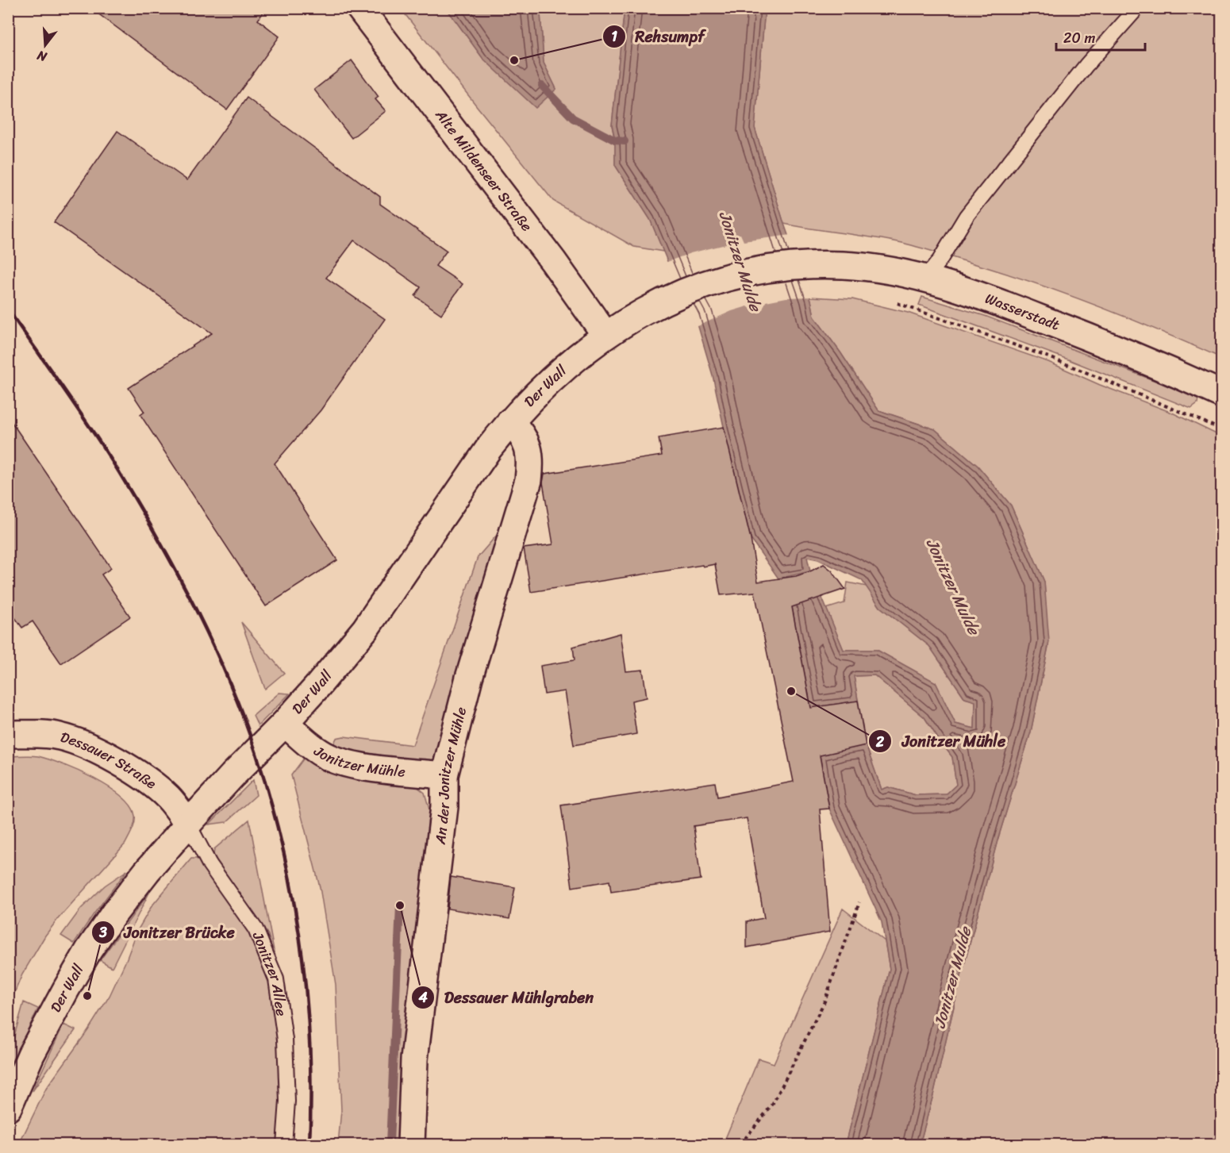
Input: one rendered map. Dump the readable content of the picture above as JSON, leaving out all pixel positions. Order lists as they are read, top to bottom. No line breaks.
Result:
{"streets":{"main road":["Alte Mildenseer Straße","Wasserstadt","Der Wall","Jonitzer Mühle","Dessauer Straße","An der Jonitzer Mühle"],"lane":["Jonitzer Allee"]},"crossings":[["Alte Mildenseer Straße","Der Wall"],["Wasserstadt","Der Wall"],["Der Wall","Jonitzer Mühle"],["Der Wall","Dessauer Straße"],["Der Wall","An der Jonitzer Mühle"],["Der Wall","Jonitzer Allee"],["Jonitzer Mühle","An der Jonitzer Mühle"],["Dessauer Straße","Jonitzer Allee"]],"water":["Jonitzer Mulde"],"places":["Rehsumpf","Jonitzer Mühle","Dessauer Mühlgraben","Jonitzer Brücke"],"scale_bar":"20 m","north":"bottom"}
